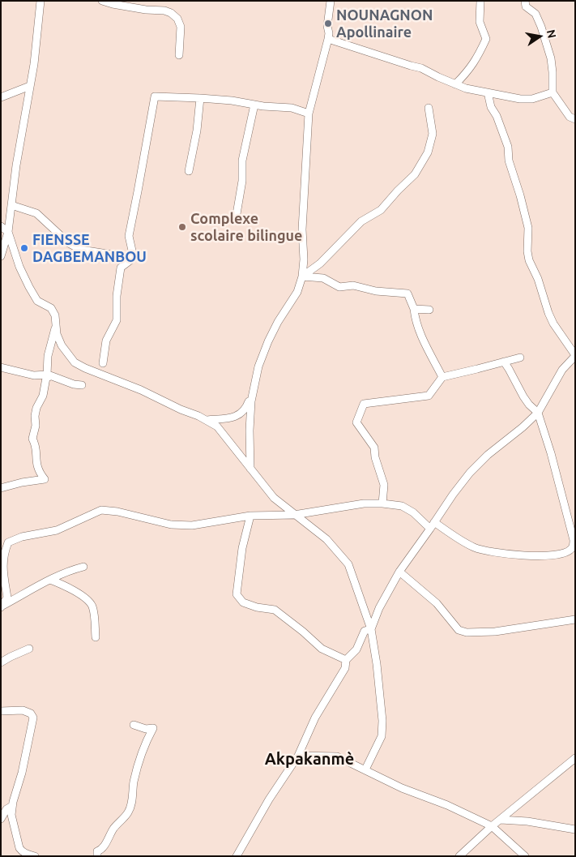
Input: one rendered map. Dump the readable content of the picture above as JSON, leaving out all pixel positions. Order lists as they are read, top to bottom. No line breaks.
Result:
{"districts":["Akpakanmè"],"places":["NOUNAGNON Apollinaire","Complexe scolaire bilingue","FIENSSE DAGBEMANBOU"],"north":"right"}
